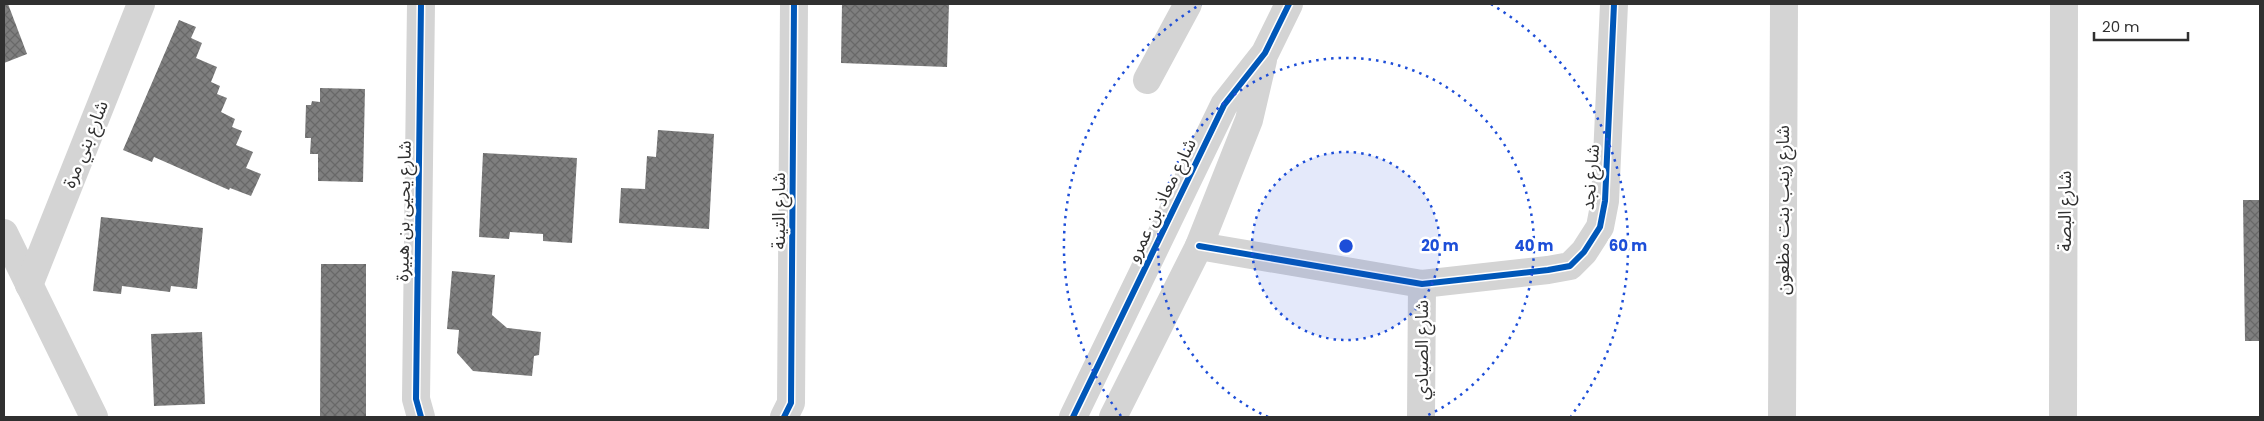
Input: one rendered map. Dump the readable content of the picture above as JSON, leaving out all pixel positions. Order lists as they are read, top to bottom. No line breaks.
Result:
{"streets":{"street":["شارع بني مرة","شارع نجد","شارع معاذ بن عمرو","شارع زينب بنت مظعون","شارع يحيى بن هبيرة","شارع التينة","شارع البصة","شارع الصيادي"]},"crossings":[["شارع نجد","شارع معاذ بن عمرو"],["شارع نجد","شارع الصيادي"]],"scale_bar":"20 m","rings":["20 m","40 m","60 m"]}
